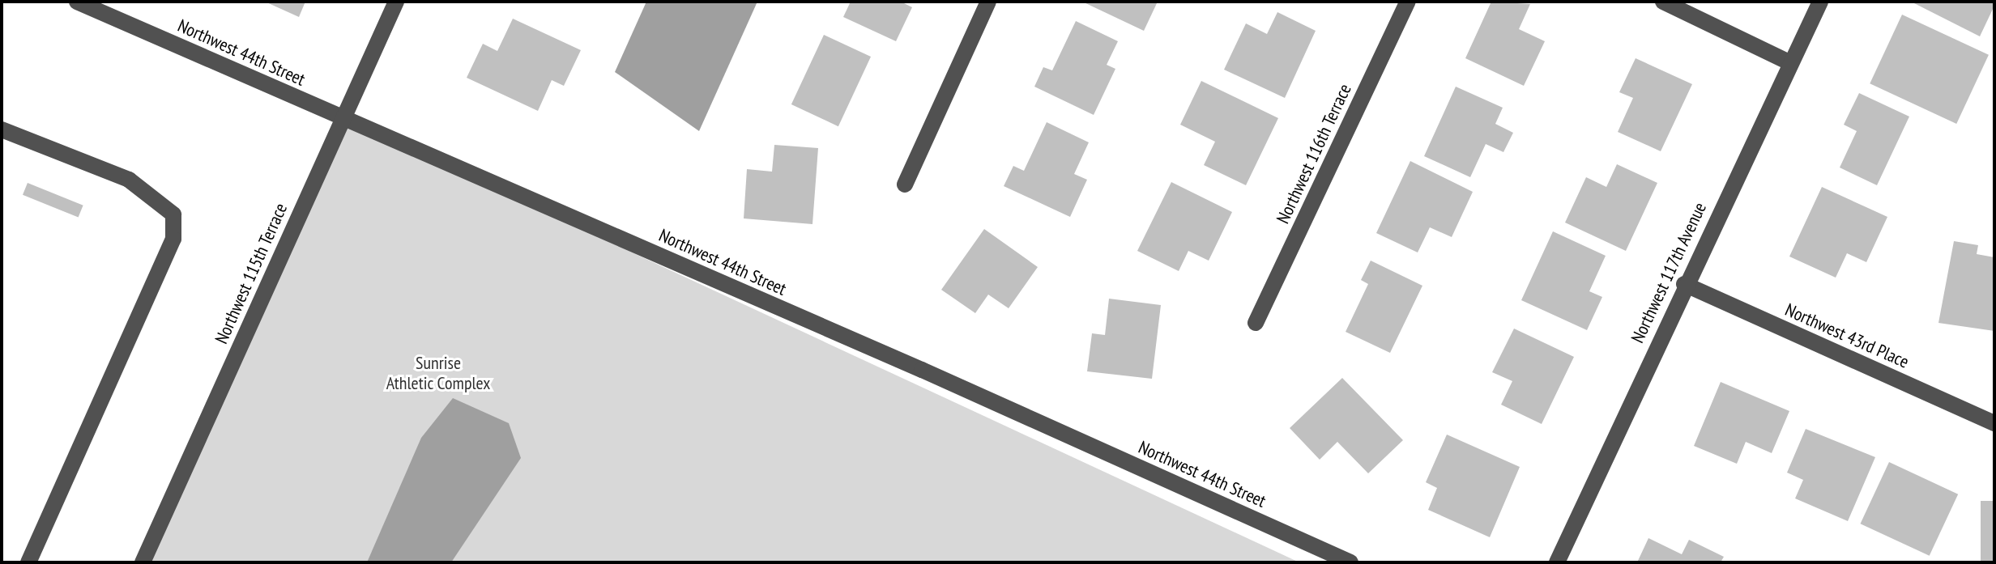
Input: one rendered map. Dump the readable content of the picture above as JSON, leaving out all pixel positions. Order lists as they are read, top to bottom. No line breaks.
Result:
{"streets":{"street":["Northwest 44th Street","Northwest 116th Terrace","Northwest 117th Avenue","Northwest 115th Terrace","Northwest 43rd Place"]},"crossings":[["Northwest 44th Street","Northwest 115th Terrace"],["Northwest 117th Avenue","Northwest 43rd Place"]],"parks":["Sunrise Athletic Complex"]}
